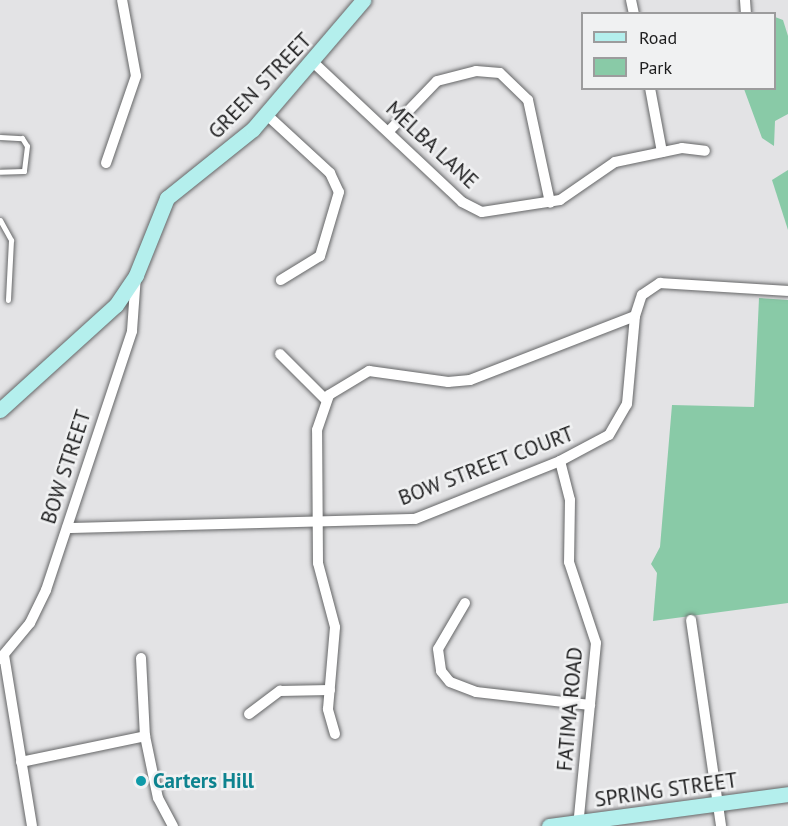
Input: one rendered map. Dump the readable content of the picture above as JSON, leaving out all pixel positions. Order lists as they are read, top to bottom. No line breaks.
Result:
{"streets":{"street":["GREEN STREET","MELBA LANE","BOW STREET COURT","BOW STREET","FATIMA ROAD","SPRING STREET"]},"crossings":[["GREEN STREET","MELBA LANE"],["GREEN STREET","BOW STREET"],["BOW STREET COURT","BOW STREET"],["BOW STREET COURT","FATIMA ROAD"],["FATIMA ROAD","SPRING STREET"]],"places":["Carters Hill"],"legend":["Road","Park"]}
